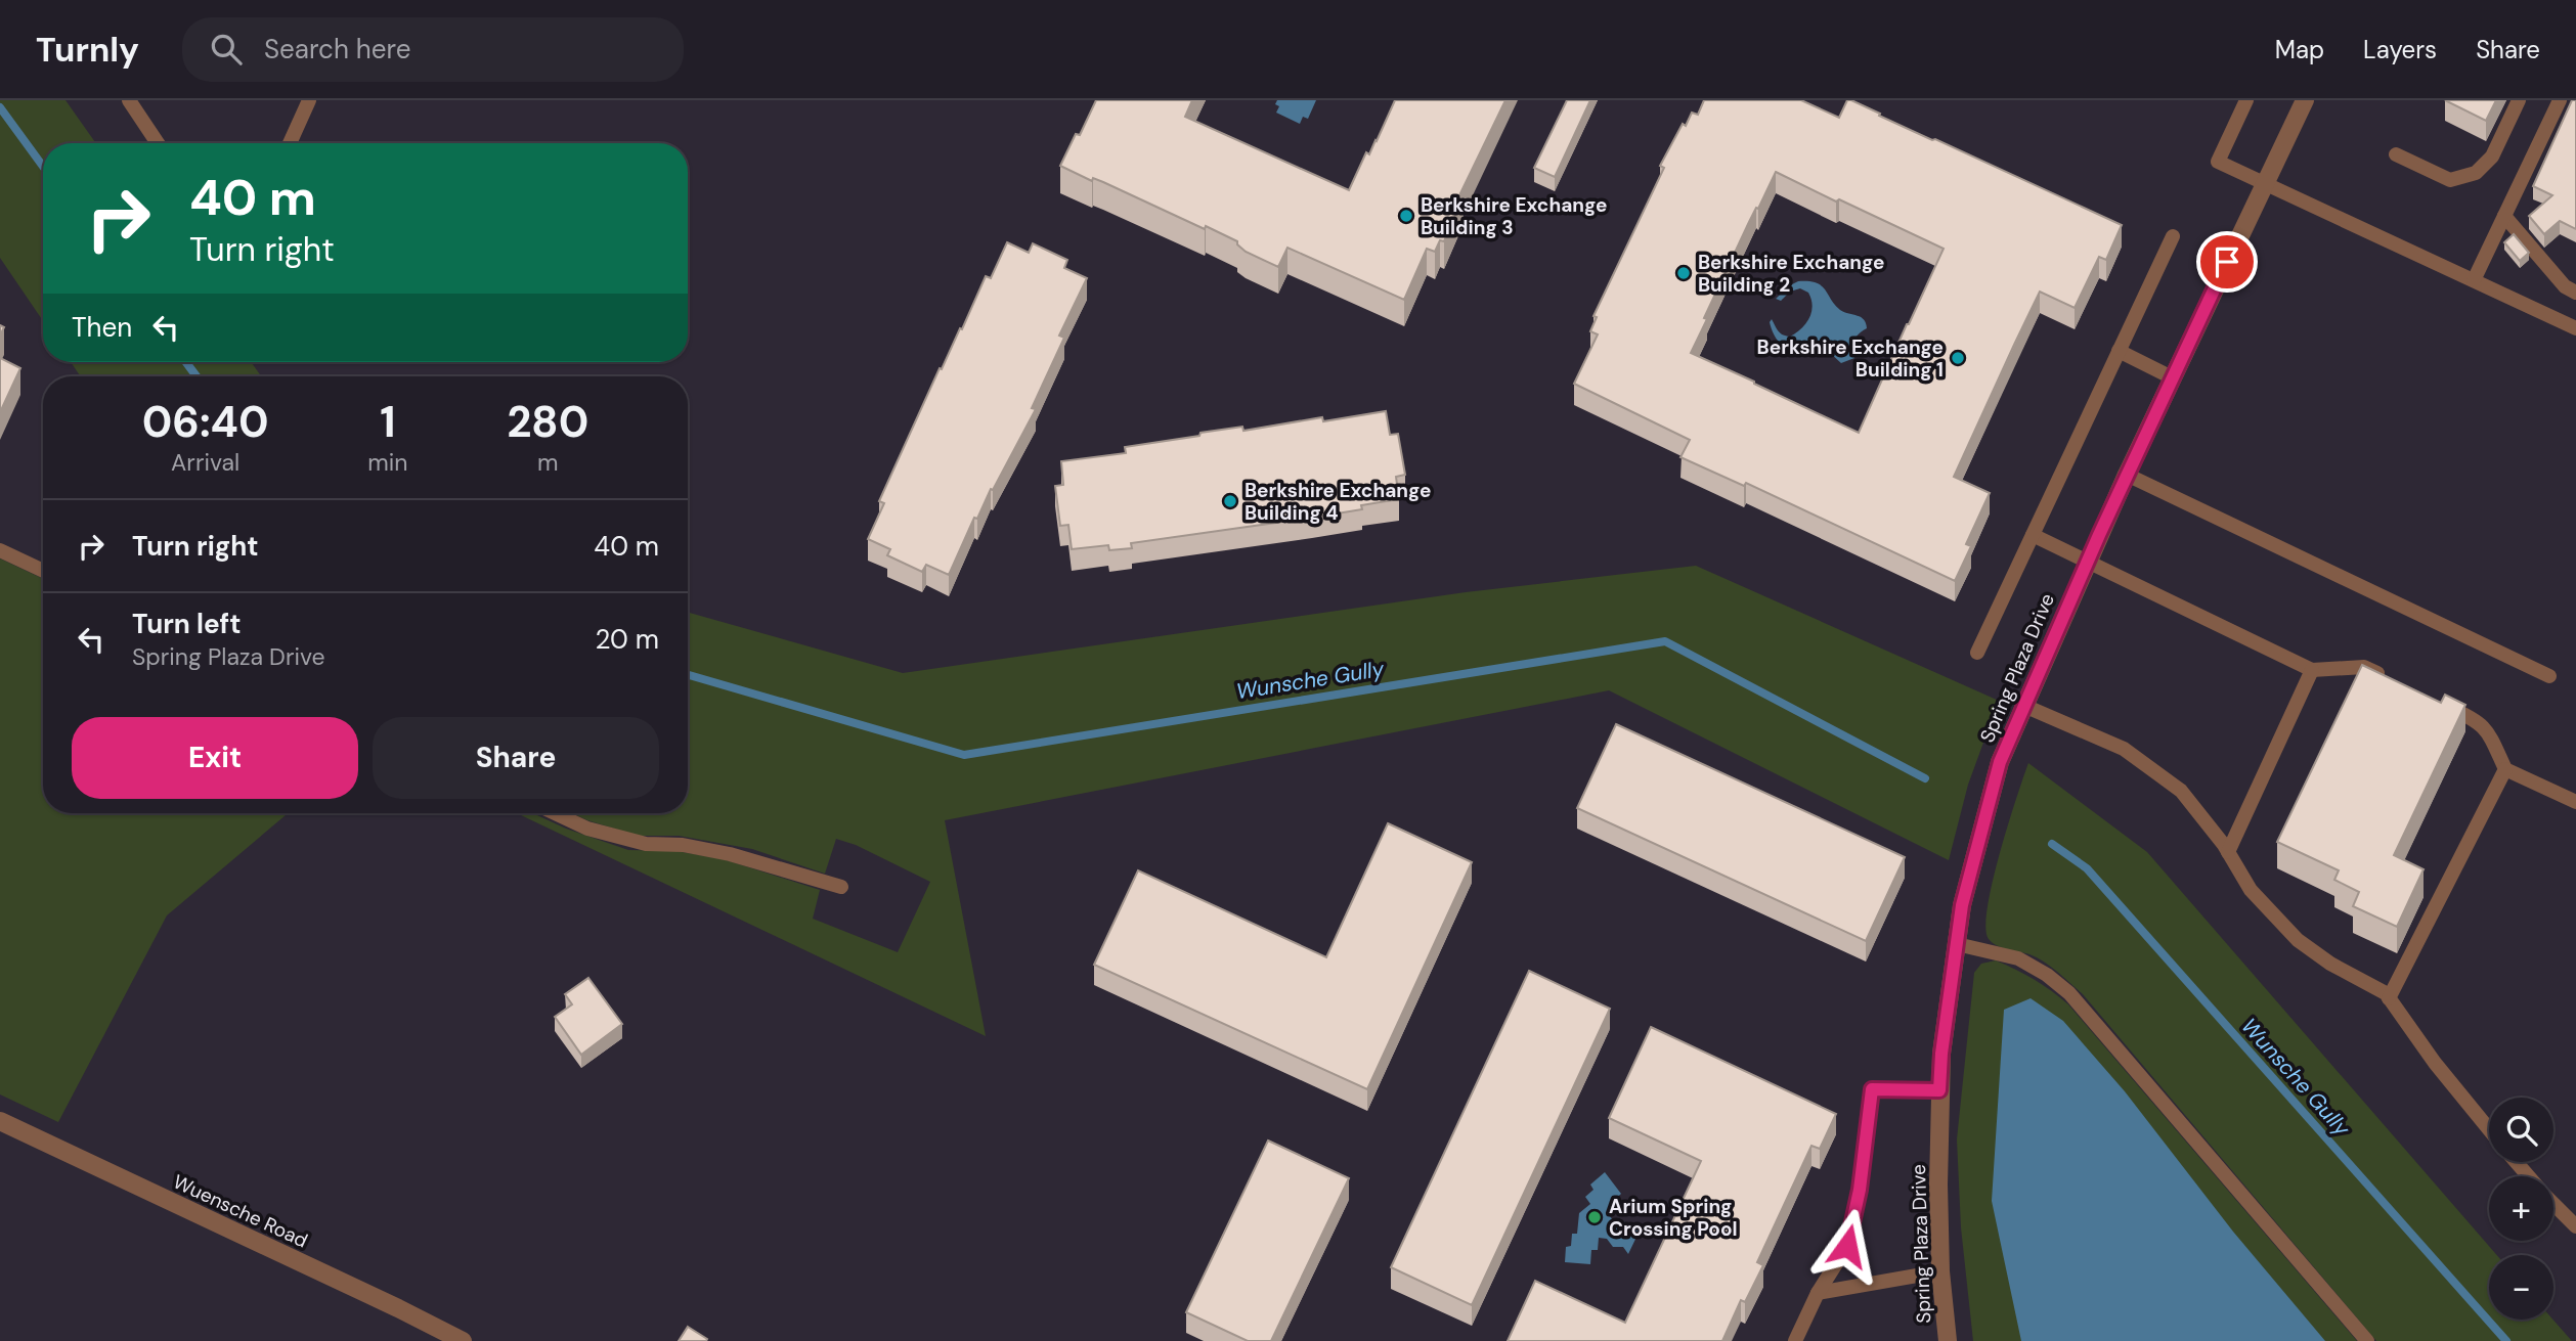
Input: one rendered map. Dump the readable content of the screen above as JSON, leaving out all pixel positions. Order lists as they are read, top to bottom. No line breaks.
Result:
{"streets":{"street":["Spring Plaza Drive","Wuensche Road"]},"water":["Wunsche Gully"],"places":["Berkshire Exchange Building 3","Berkshire Exchange Building 2","Berkshire Exchange Building 1","Berkshire Exchange Building 4","Arium Spring Crossing Pool"],"page":{"header":"Turnly","search":"Search here","nav":["Map","Layers","Share"],"turn":["40 m","Turn right"],"then":"Then","eta":["06:40","Arrival","1","min","280","m"],"list":[{"name":"Turn right","value":"40 m"},{"name":"Turn left","note":"Spring Plaza Drive","value":"20 m"}],"buttons":["Exit","Share"],"map_buttons":["+","−"]}}
